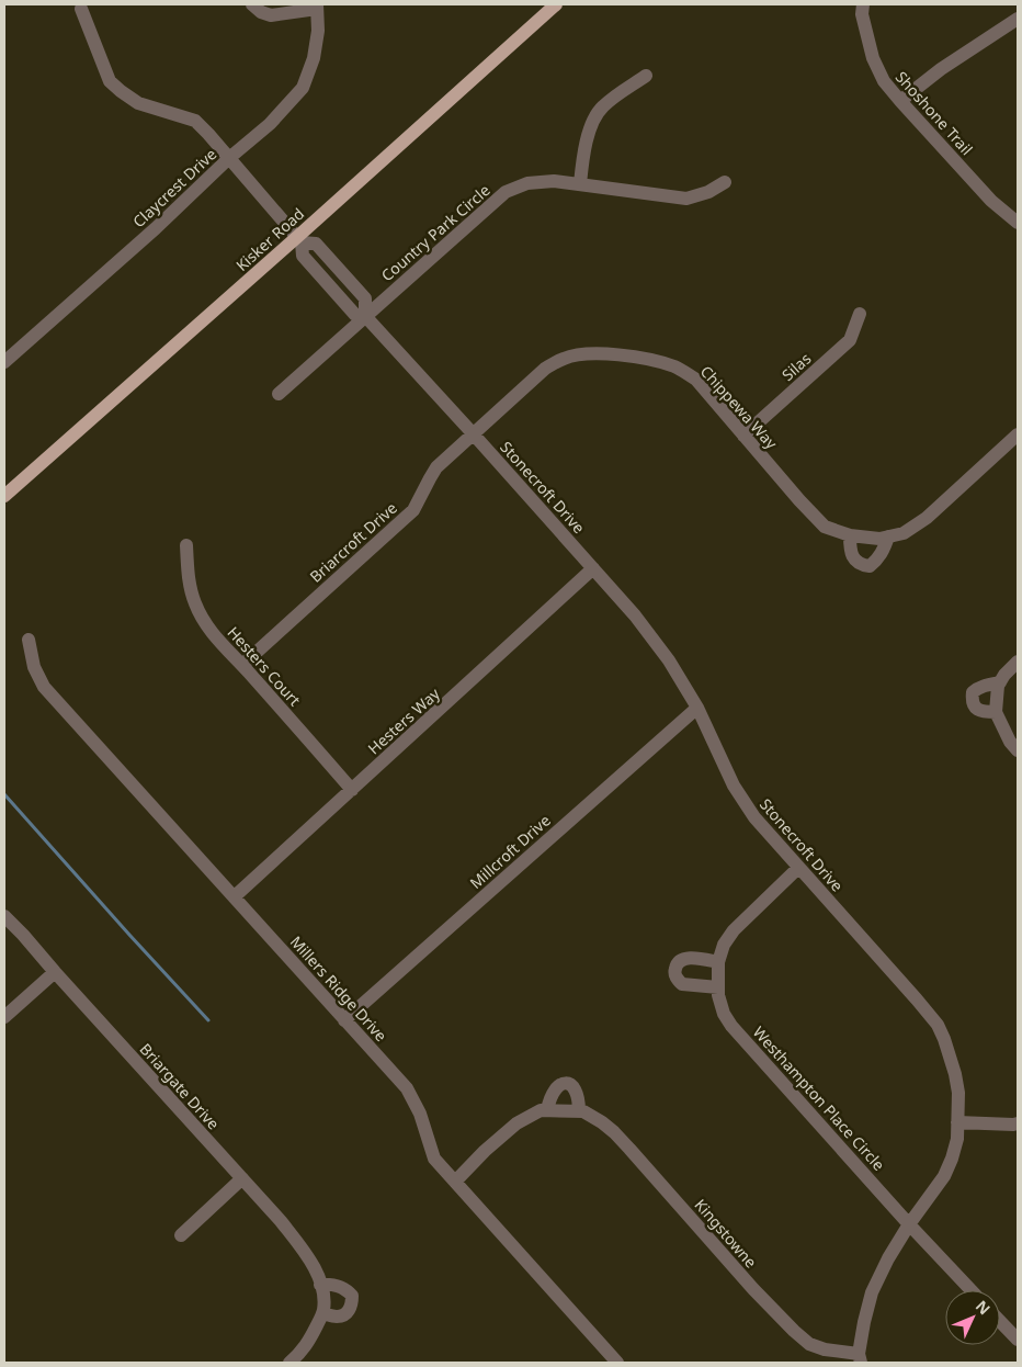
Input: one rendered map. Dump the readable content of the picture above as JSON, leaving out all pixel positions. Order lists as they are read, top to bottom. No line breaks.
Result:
{"streets":{"main road":["Kisker Road"],"street":["Shoshone Trail","Claycrest Drive","Country Park Circle","Silas","Chippewa Way","Stonecroft Drive","Briarcroft Drive","Hesters Court","Hesters Way","Millcroft Drive","Millers Ridge Drive","Briargate Drive","Westhampton Place Circle","Kingstowne"]},"crossings":[["Claycrest Drive","Stonecroft Drive"],["Country Park Circle","Stonecroft Drive"],["Kisker Road","Stonecroft Drive"],["Silas","Chippewa Way"],["Chippewa Way","Stonecroft Drive"],["Chippewa Way","Briarcroft Drive"],["Stonecroft Drive","Briarcroft Drive"],["Stonecroft Drive","Hesters Way"],["Stonecroft Drive","Millcroft Drive"],["Stonecroft Drive","Westhampton Place Circle"],["Stonecroft Drive","Kingstowne"],["Briarcroft Drive","Hesters Court"],["Hesters Court","Hesters Way"],["Hesters Way","Millers Ridge Drive"],["Millcroft Drive","Millers Ridge Drive"],["Millers Ridge Drive","Kingstowne"]],"north":"top right"}
